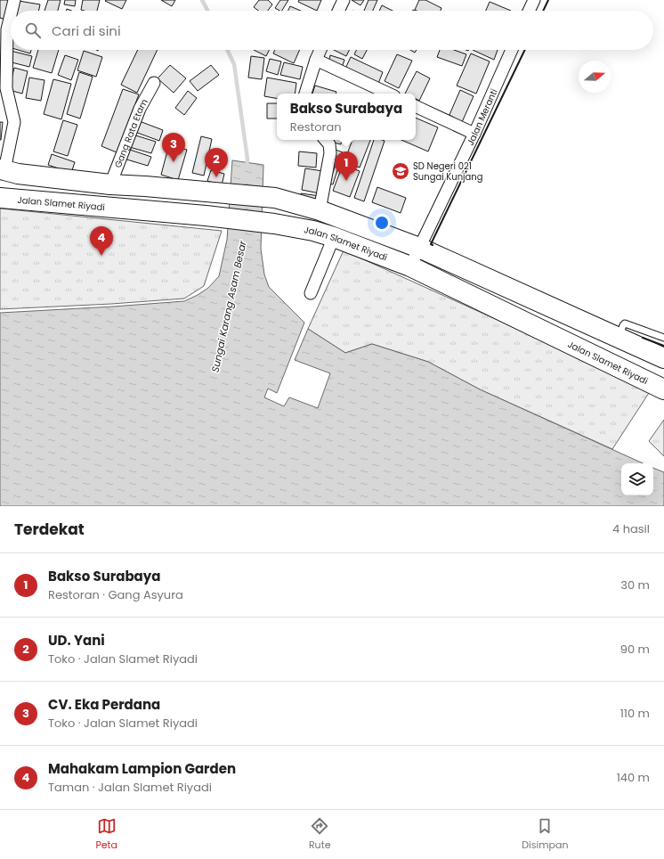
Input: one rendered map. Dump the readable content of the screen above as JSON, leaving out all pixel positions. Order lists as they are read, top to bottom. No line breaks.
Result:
{"streets":{"highway":["Jalan Slamet Riyadi"],"street":["Jalan Meranti","Gang Rata Etam"]},"crossings":[["Jalan Meranti","Jalan Slamet Riyadi"]],"water":["Sungai Karang Asam Besar"],"places":{"school or university":["SD Negeri 021 Sungai Kunjang"]},"north":"right","page":{"search":"Cari di sini","popup":["Bakso Surabaya","Restoran"],"pins":["3","2","1","4"],"heading":["Terdekat","4 hasil"],"list":[{"mark":"1","name":"Bakso Surabaya","note":"Restoran · Gang Asyura","value":"30 m"},{"mark":"2","name":"UD. Yani","note":"Toko · Jalan Slamet Riyadi","value":"90 m"},{"mark":"3","name":"CV. Eka Perdana","note":"Toko · Jalan Slamet Riyadi","value":"110 m"},{"mark":"4","name":"Mahakam Lampion Garden","note":"Taman · Jalan Slamet Riyadi","value":"140 m"}],"nav":["Peta","Rute","Disimpan"]}}
